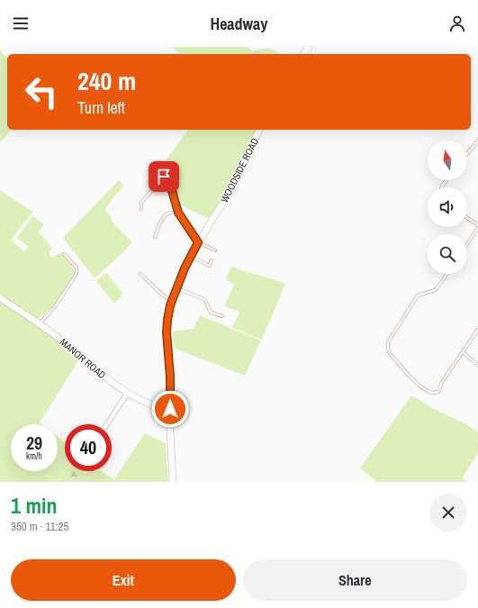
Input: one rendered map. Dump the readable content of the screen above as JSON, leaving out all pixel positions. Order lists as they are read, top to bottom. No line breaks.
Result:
{"streets":{"street":["WOODSIDE ROAD","MANOR ROAD"]},"crossings":[["WOODSIDE ROAD","MANOR ROAD"]],"north":"top","page":{"header":"Headway","turn":["240 m","Turn left"],"speed":"29 km/h","limit":"40","heading":["1 min","350 m · 11:25"],"buttons":["Exit","Share"]}}
